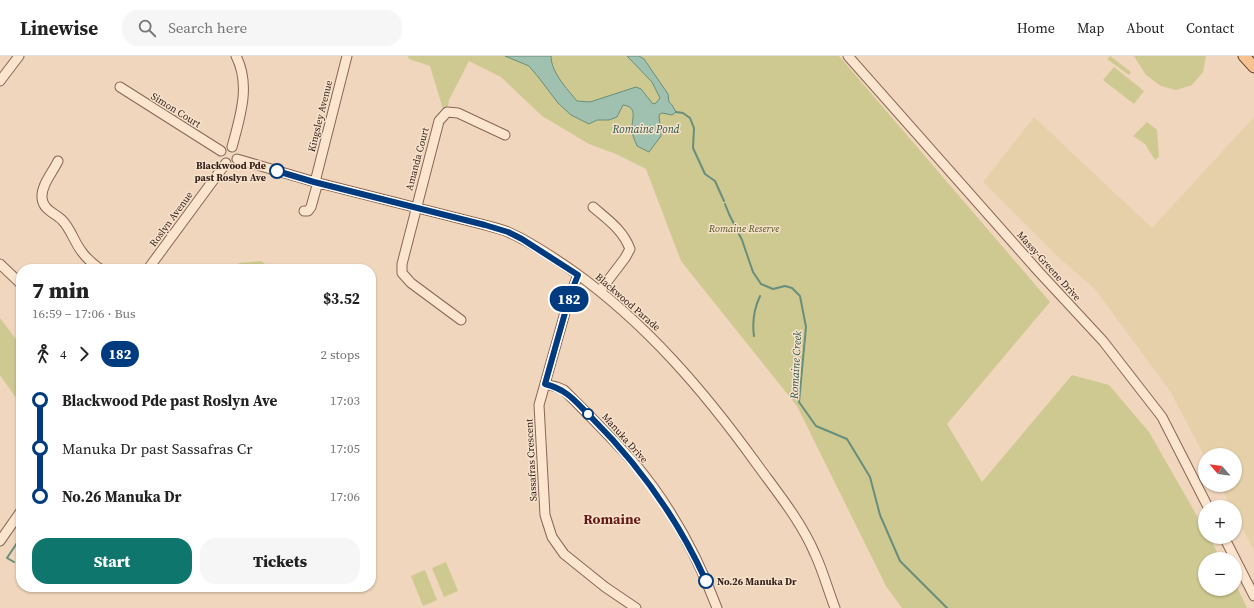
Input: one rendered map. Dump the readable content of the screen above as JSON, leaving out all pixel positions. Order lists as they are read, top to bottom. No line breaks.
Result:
{"streets":{"street":["Simon Court","Kingsley Avenue","Amanda Court","Roslyn Avenue","Massy-Greene Drive","Blackwood Parade","Manuka Drive","Sassafras Crescent"]},"crossings":[["Simon Court","Roslyn Avenue"],["Simon Court","Blackwood Parade"],["Kingsley Avenue","Blackwood Parade"],["Amanda Court","Blackwood Parade"],["Roslyn Avenue","Blackwood Parade"],["Blackwood Parade","Sassafras Crescent"],["Manuka Drive","Sassafras Crescent"]],"districts":["Romaine"],"water":["Romaine Pond","Romaine Creek"],"parks":["Romaine Reserve"],"places":["Blackwood Pde past Roslyn Ave","No.26 Manuka Dr"],"lines":["bus line 182"],"north":"top left","page":{"header":"Linewise","search":"Search here","nav":["Home","Map","About","Contact"],"on_map":"182","heading":["7 min","16:59 – 17:06 · Bus","$3.52"],"legs":["4","182","2 stops"],"list":[{"name":"Blackwood Pde past Roslyn Ave","value":"17:03"},{"name":"Manuka Dr past Sassafras Cr","value":"17:05"},{"name":"No.26 Manuka Dr","value":"17:06"}],"map_buttons":["+","−"],"buttons":["Start","Tickets"]}}
